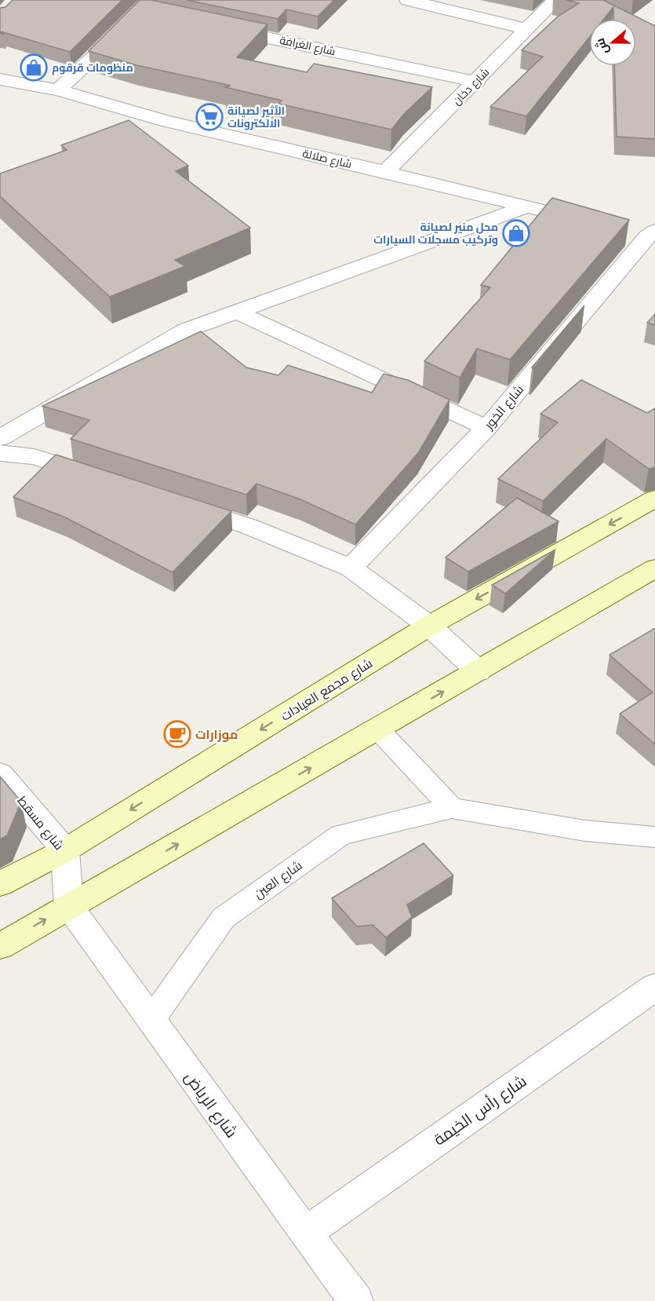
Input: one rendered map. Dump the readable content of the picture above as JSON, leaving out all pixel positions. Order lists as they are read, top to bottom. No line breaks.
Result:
{"streets":{"main road":["شارع مجمع العيادات"],"street":["شارع الغرافة","شارع دخان","شارع صلالة","شارع الخور","شارع مسقط","شارع الرياض","شارع رأس الخيمة"],"lane":["شارع العين"]},"crossings":[["شارع الغرافة","شارع دخان"],["شارع دخان","شارع صلالة"],["شارع مجمع العيادات","شارع مسقط"],["شارع مسقط","شارع الرياض"],["شارع العين","شارع الرياض"],["شارع الرياض","شارع رأس الخيمة"]],"places":{"shop":["منظومات قرقوم","محل منير لصيانة وتركيب مسجلات السيارات"],"supermarket":["الأثير لصيانة الالكترونات"],"cafe":["موزارات"]},"north":"left"}
